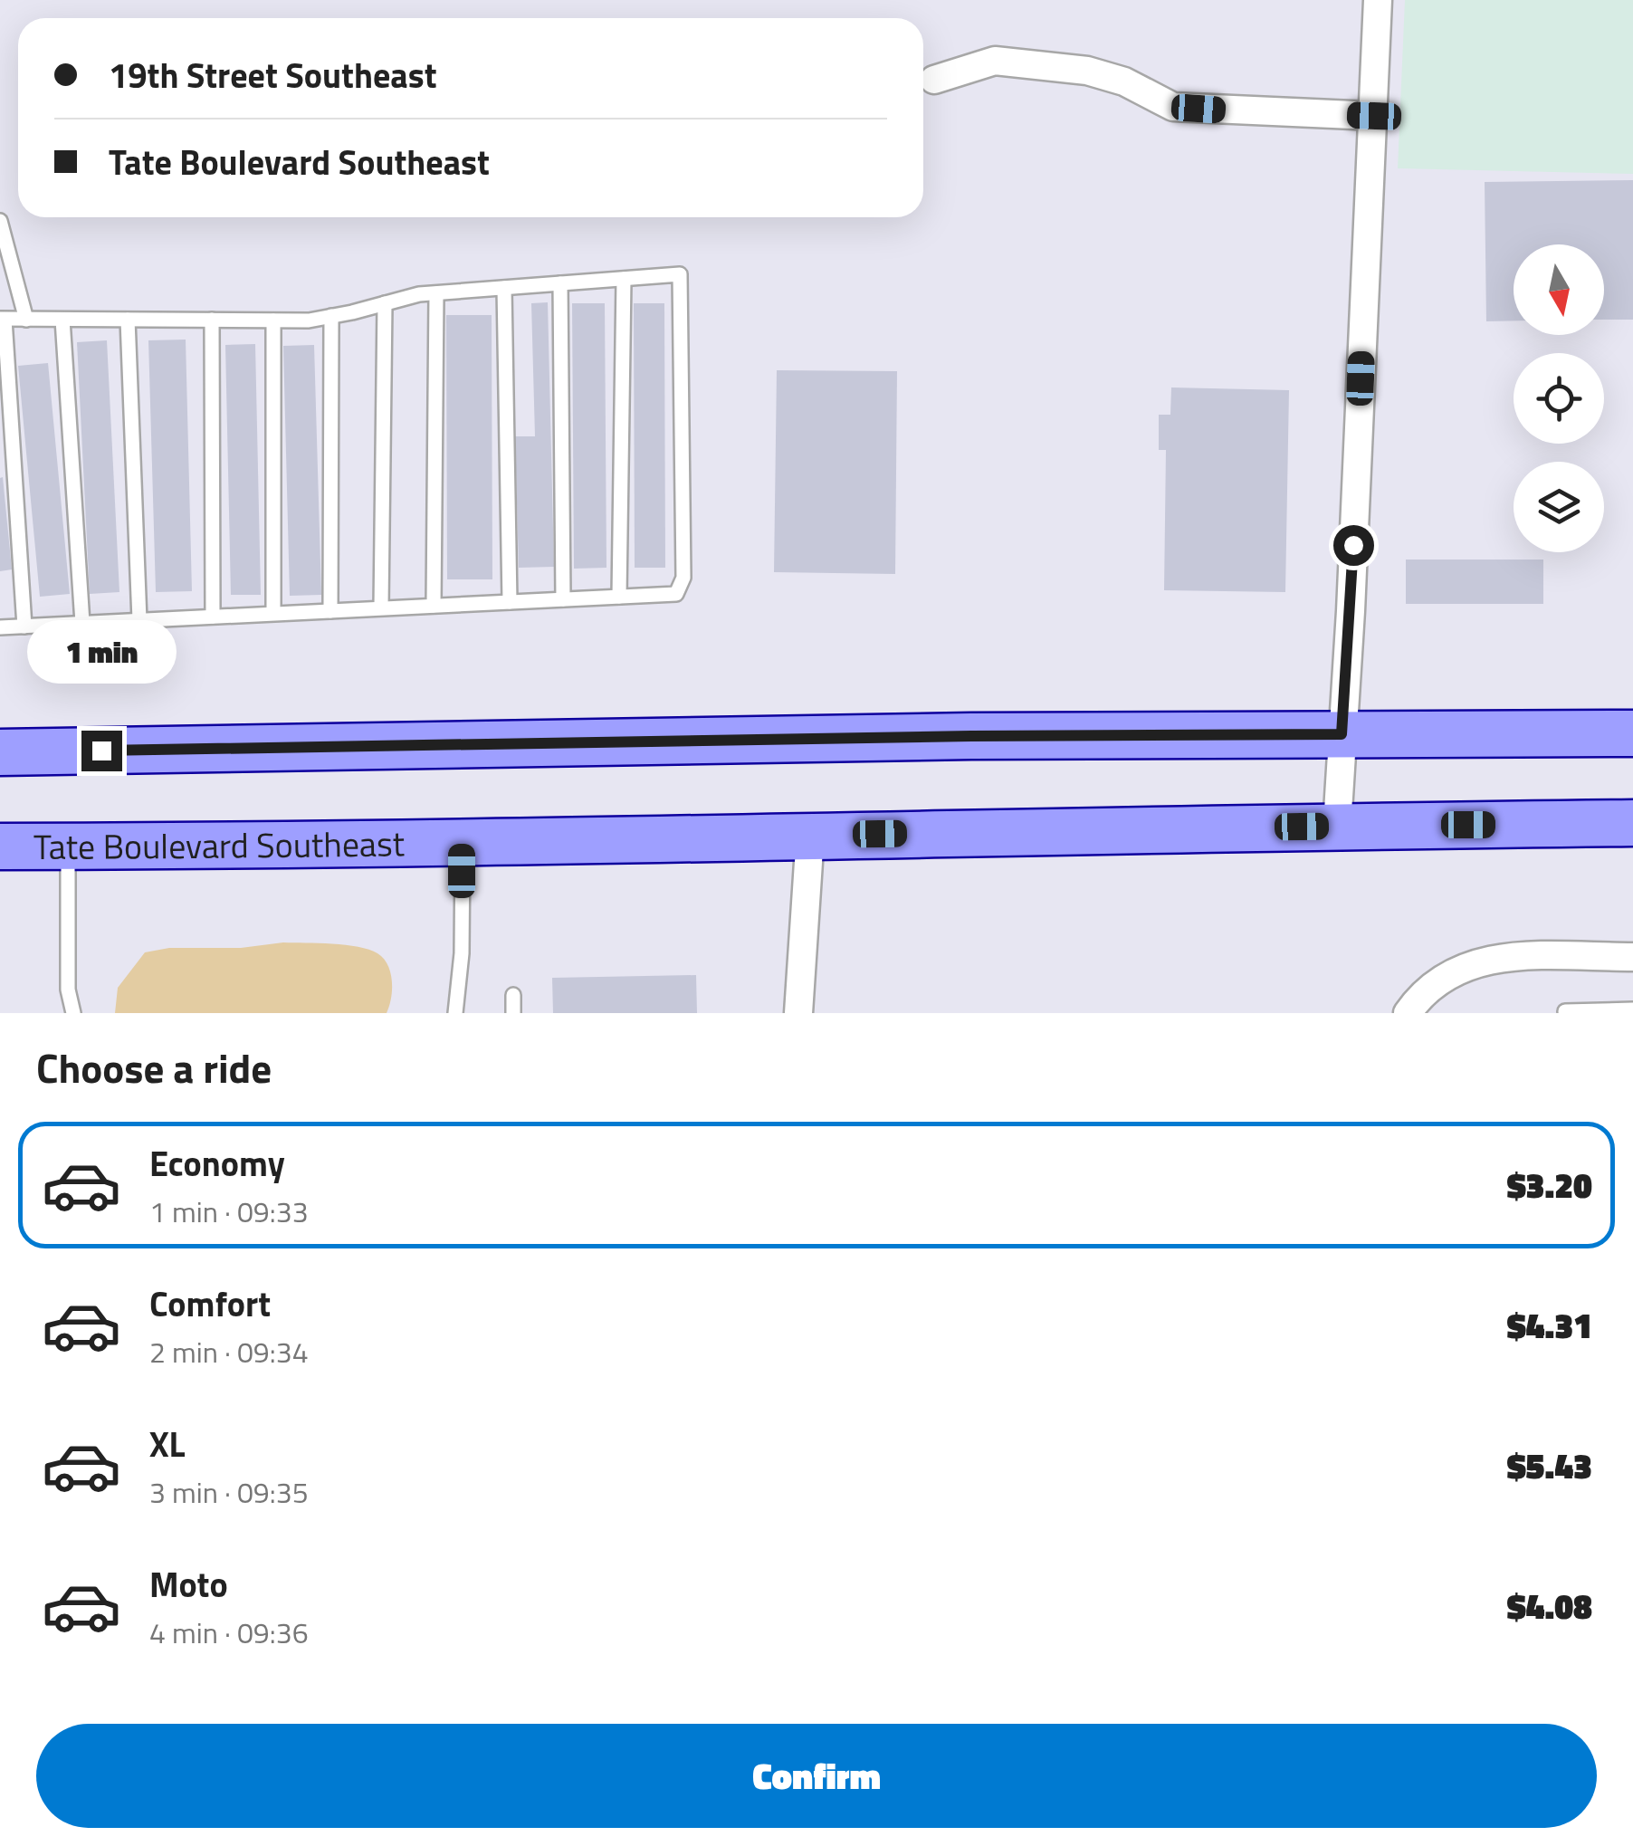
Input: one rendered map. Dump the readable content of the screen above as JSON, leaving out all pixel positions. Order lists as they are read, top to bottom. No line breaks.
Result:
{"streets":{"main road":["Tate Boulevard Southeast"]},"north":"bottom","page":{"banner":["19th Street Southeast","Tate Boulevard Southeast"],"bubble":"1 min","heading":"Choose a ride","list":[{"name":"Economy","note":"1 min · 09:33","value":"$3.20"},{"name":"Comfort","note":"2 min · 09:34","value":"$4.31"},{"name":"XL","note":"3 min · 09:35","value":"$5.43"},{"name":"Moto","note":"4 min · 09:36","value":"$4.08"}],"buttons":"Confirm"}}
